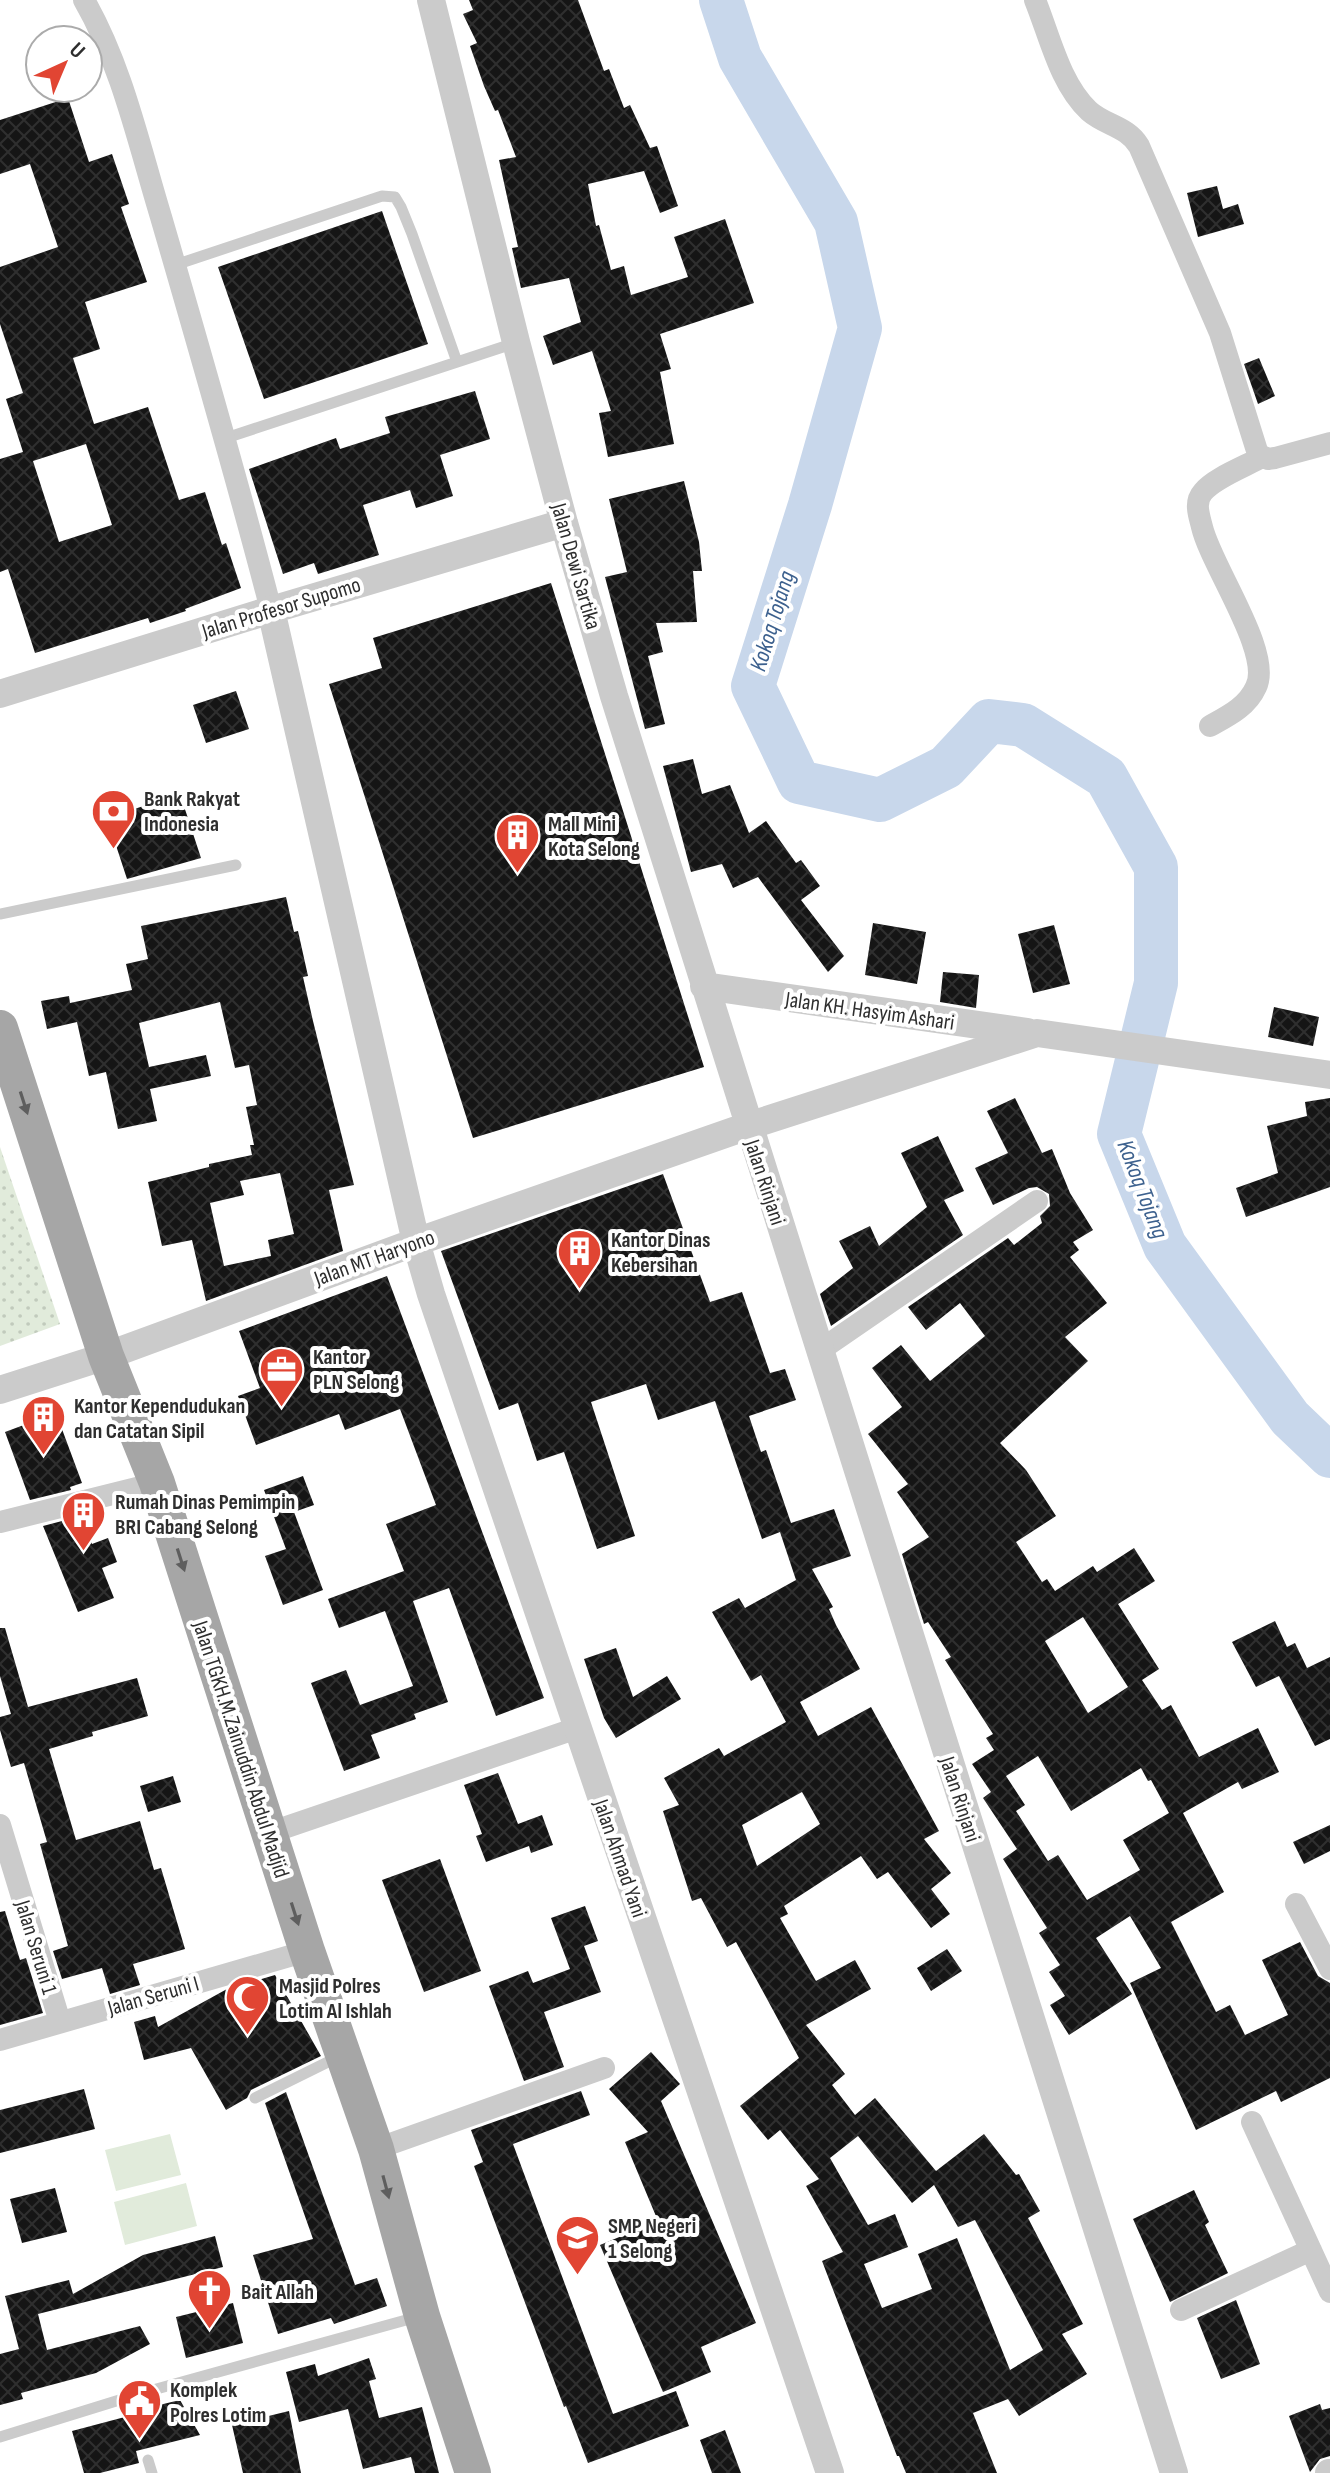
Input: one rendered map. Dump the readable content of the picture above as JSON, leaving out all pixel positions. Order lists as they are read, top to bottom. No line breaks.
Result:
{"streets":{"main road":["Jalan TGKH.M.Zainuddin Abdul Madjid"],"street":["Jalan Dewi Sartika","Jalan Profesor Supomo","Jalan KH. Hasyim Ashari","Jalan Rinjani","Jalan MT Haryono","Jalan Ahmad Yani","Jalan Seruni 1","Jalan Seruni I"]},"crossings":[["Jalan Dewi Sartika","Jalan Profesor Supomo"],["Jalan Dewi Sartika","Jalan KH. Hasyim Ashari"],["Jalan Dewi Sartika","Jalan Rinjani"],["Jalan Dewi Sartika","Jalan MT Haryono"],["Jalan Profesor Supomo","Jalan Ahmad Yani"],["Jalan KH. Hasyim Ashari","Jalan Rinjani"],["Jalan KH. Hasyim Ashari","Jalan MT Haryono"],["Jalan Rinjani","Jalan MT Haryono"],["Jalan MT Haryono","Jalan TGKH.M.Zainuddin Abdul Madjid"],["Jalan MT Haryono","Jalan Ahmad Yani"],["Jalan TGKH.M.Zainuddin Abdul Madjid","Jalan Seruni I"],["Jalan Seruni 1","Jalan Seruni I"]],"one_way":["Jalan TGKH.M.Zainuddin Abdul Madjid"],"water":["Kokoq Tojang"],"places":{"bank":["Bank Rakyat Indonesia"],"building":["Mall Mini Kota Selong","Kantor Dinas Kebersihan","Kantor Kependudukan dan Catatan Sipil","Rumah Dinas Pemimpin BRI Cabang Selong"],"office":["Kantor PLN Selong"],"mosque":["Masjid Polres Lotim Al Ishlah"],"school or university":["SMP Negeri 1 Selong"],"church":["Bait Allah"],"public building":["Komplek Polres Lotim"]},"north":"top right"}
